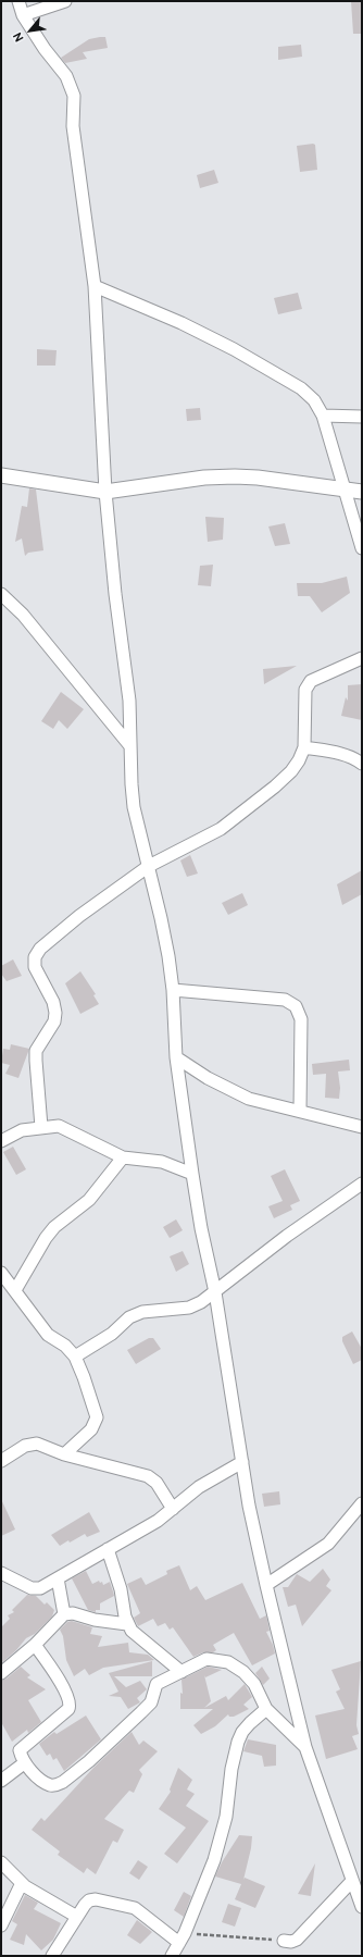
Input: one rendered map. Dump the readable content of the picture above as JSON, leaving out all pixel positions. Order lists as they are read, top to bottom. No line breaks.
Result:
{"north":"bottom left"}
